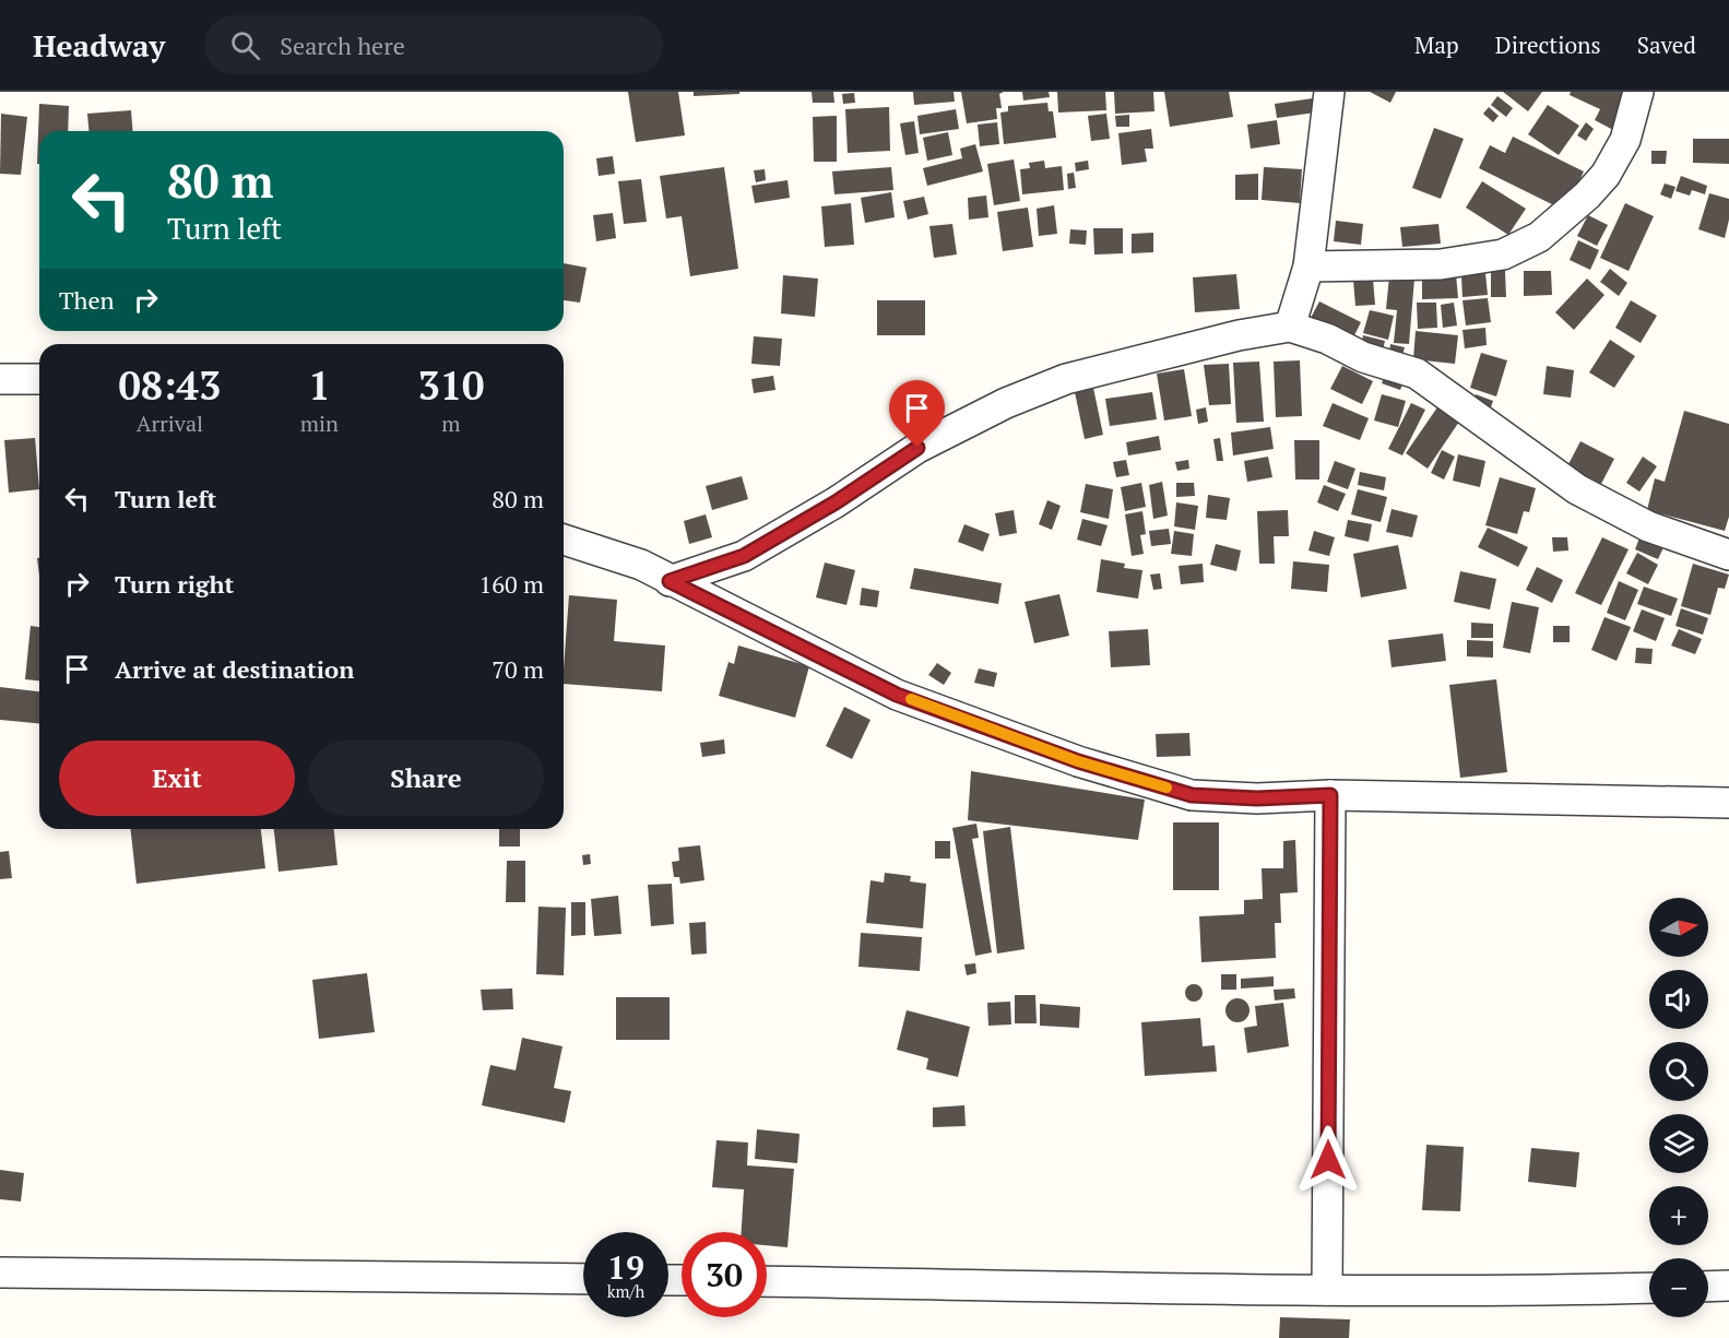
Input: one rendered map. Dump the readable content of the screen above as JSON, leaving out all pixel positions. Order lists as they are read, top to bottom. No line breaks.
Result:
{"north":"right","page":{"header":"Headway","search":"Search here","nav":["Map","Directions","Saved"],"turn":["80 m","Turn left"],"then":"Then","eta":["08:43","Arrival","1","min","310","m"],"list":[{"name":"Turn left","value":"80 m"},{"name":"Turn right","value":"160 m"},{"name":"Arrive at destination","value":"70 m"}],"buttons":["Exit","Share"],"map_buttons":["+","−"],"speed":"19 km/h","limit":"30"}}
